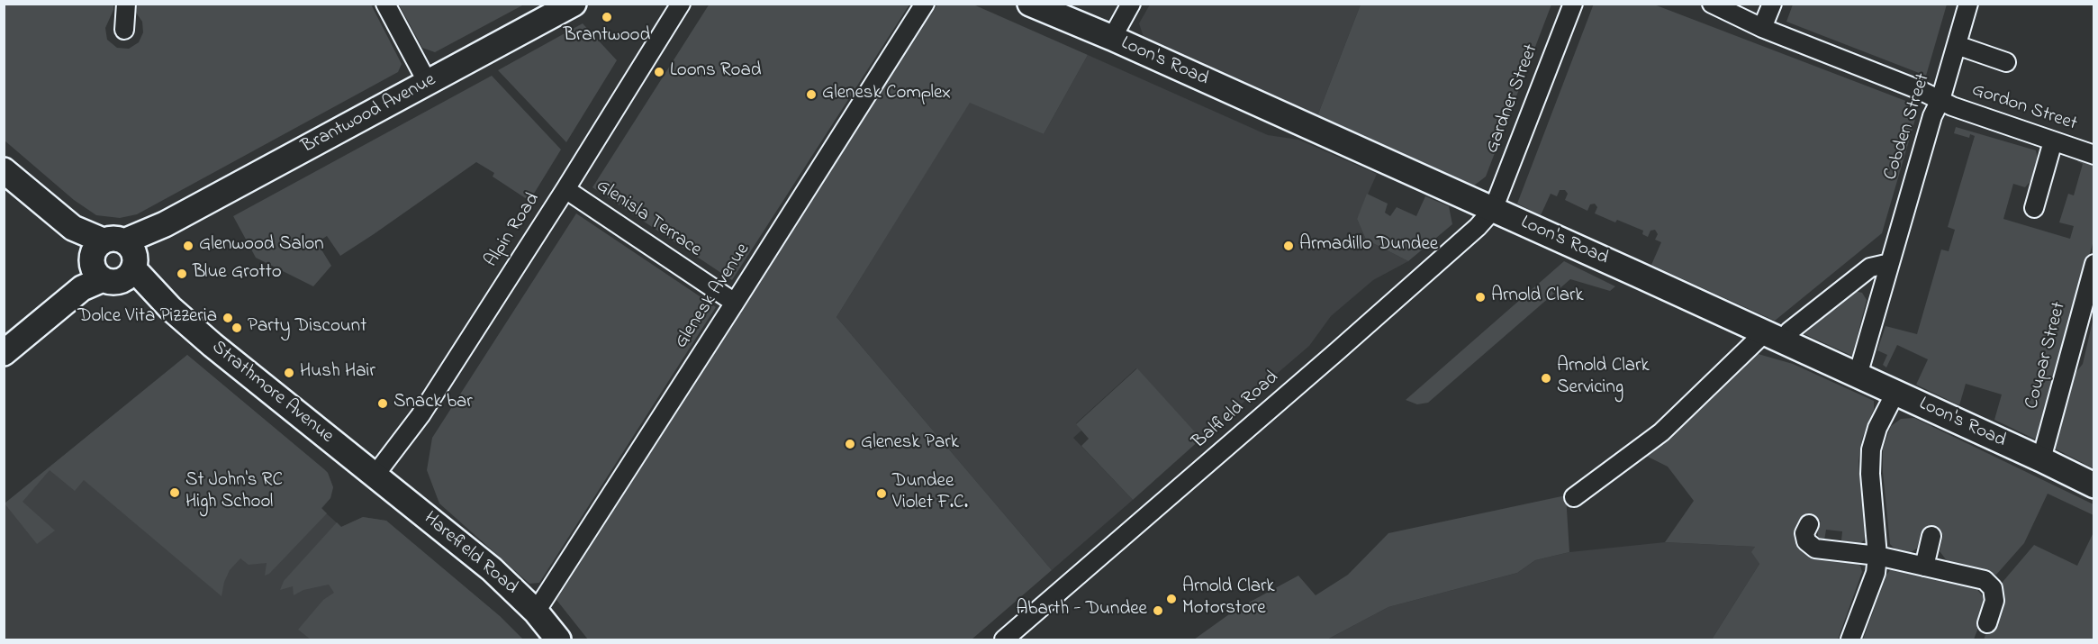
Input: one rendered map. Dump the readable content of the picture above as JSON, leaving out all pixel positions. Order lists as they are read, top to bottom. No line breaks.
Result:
{"streets":{"street":["Loon's Road","Gardner Street","Gordon Street","Brantwood Avenue","Cobden Street","Glenisla Terrace","Alpin Road","Glenesk Avenue","Coupar Street","Strathmore Avenue","Balfield Road","Harefield Road"]},"crossings":[["Loon's Road","Gardner Street"],["Loon's Road","Cobden Street"],["Loon's Road","Coupar Street"],["Loon's Road","Balfield Road"],["Gardner Street","Balfield Road"],["Gordon Street","Cobden Street"],["Brantwood Avenue","Strathmore Avenue"],["Glenisla Terrace","Alpin Road"],["Glenisla Terrace","Glenesk Avenue"],["Alpin Road","Strathmore Avenue"],["Alpin Road","Harefield Road"],["Glenesk Avenue","Harefield Road"],["Strathmore Avenue","Harefield Road"]],"places":["Brantwood","Loons Road","Glenesk Complex","Glenwood Salon","Armadillo Dundee","Blue Grotto","Arnold Clark","Dolce Vita Pizzeria","Party Discount","Hush Hair","Arnold Clark Servicing","Snack bar","Glenesk Park","St John's RC High School","Dundee Violet F.C.","Arnold Clark Motorstore","Abarth - Dundee"]}
